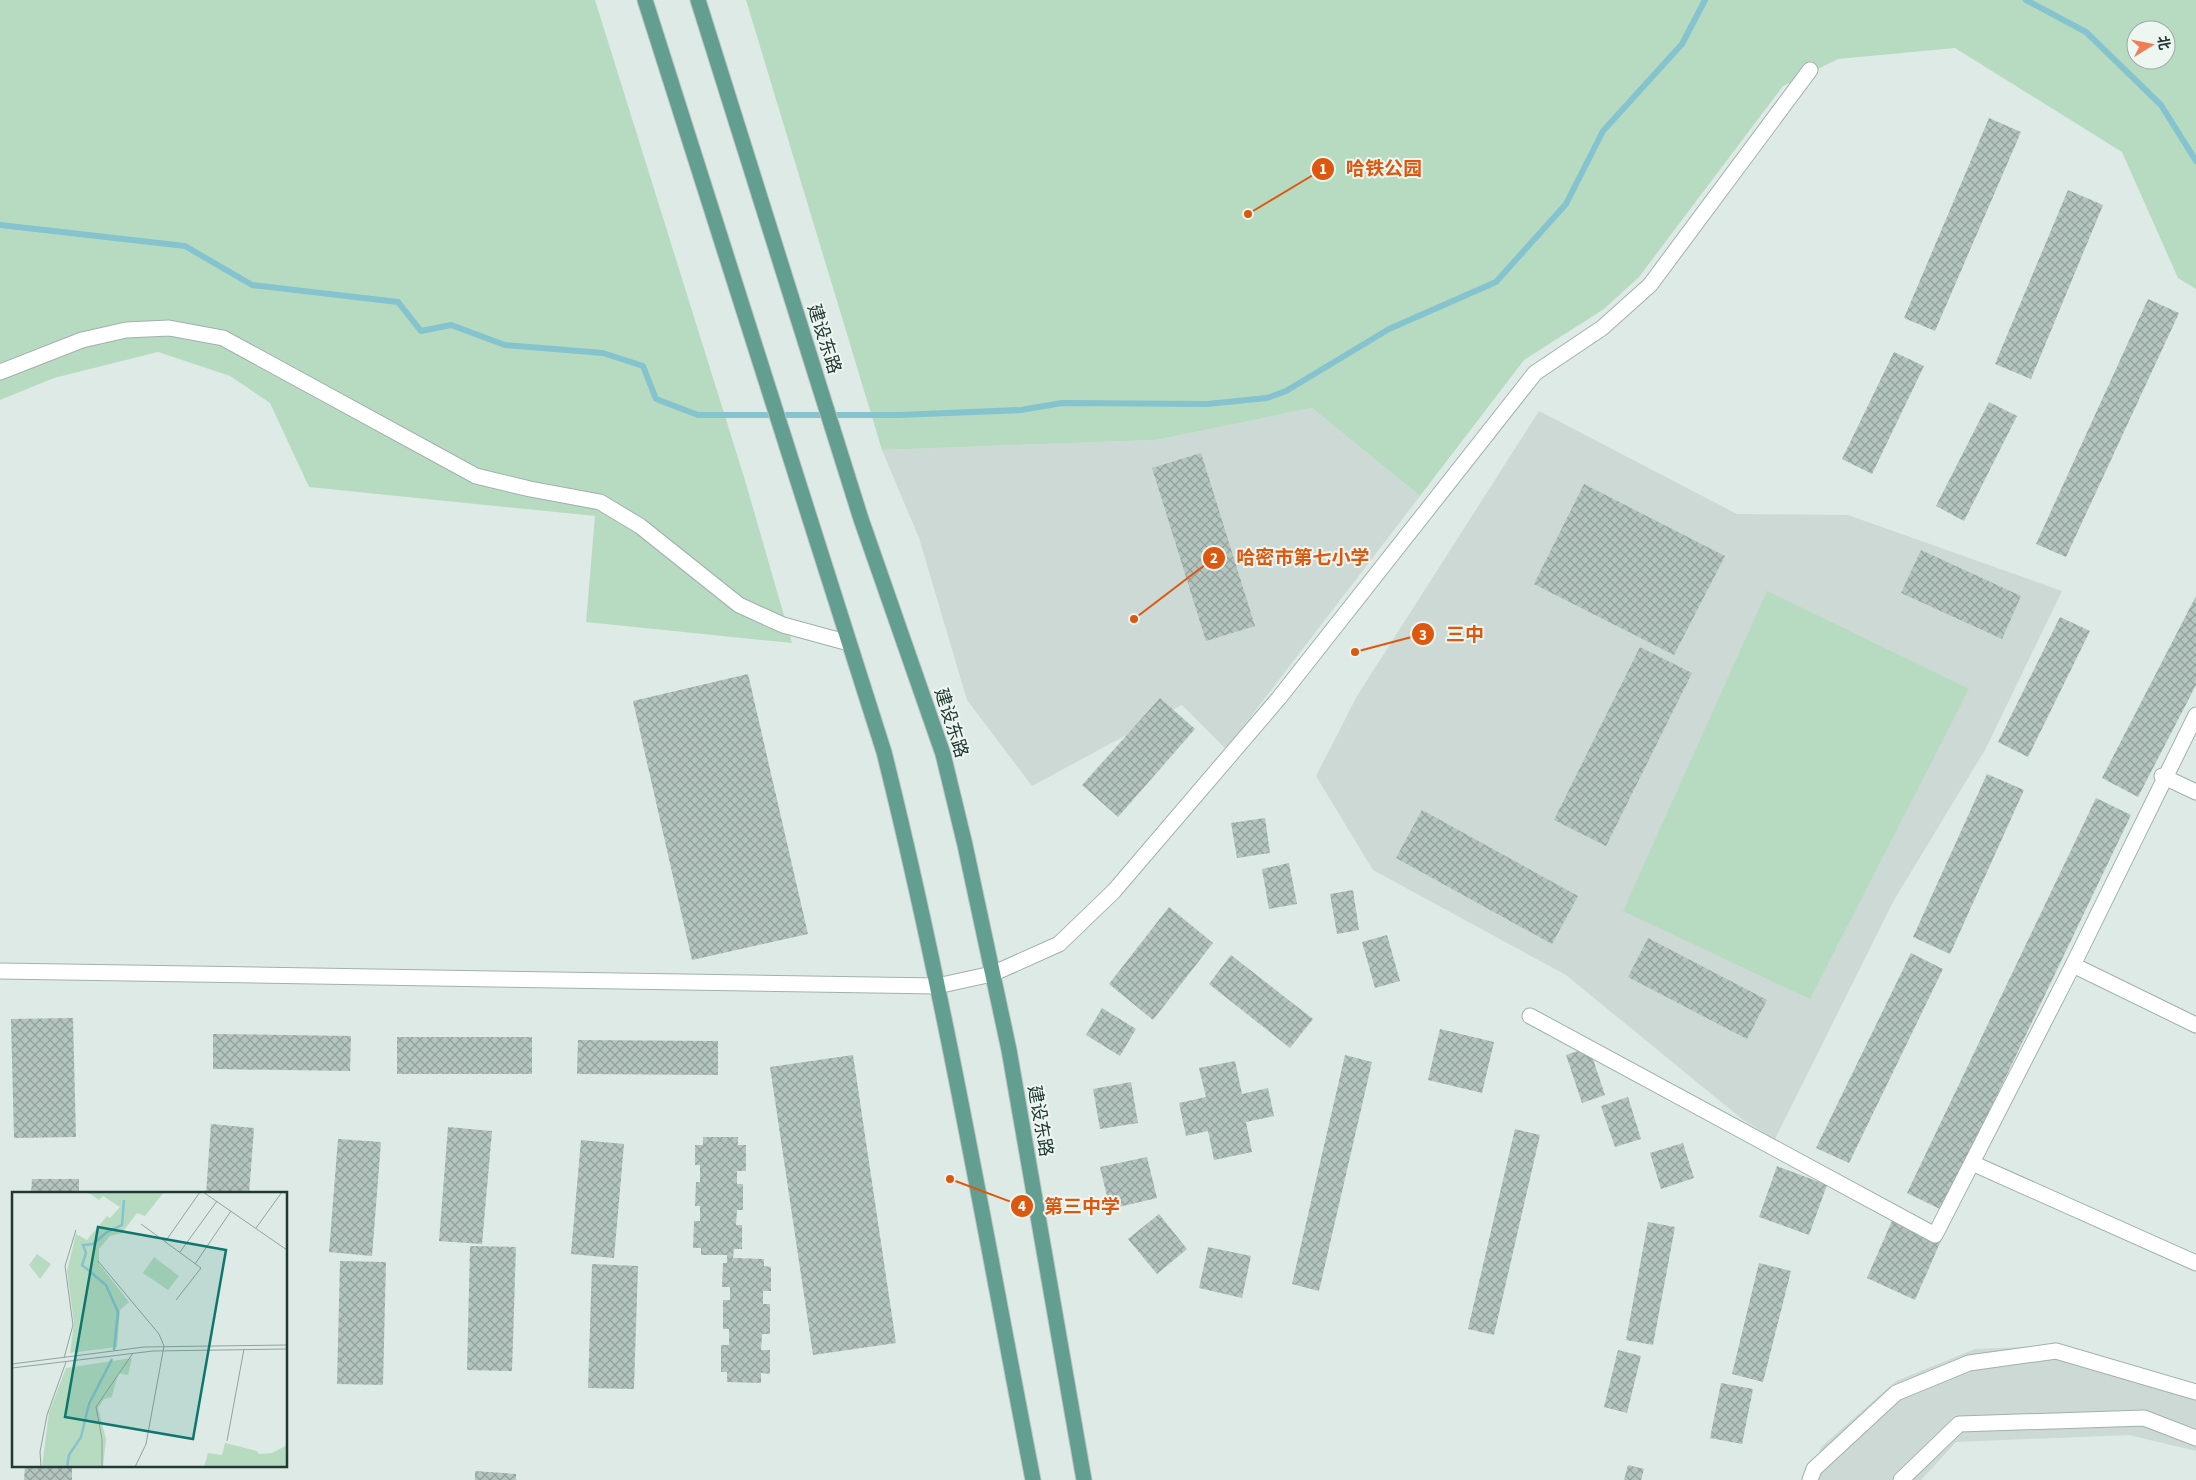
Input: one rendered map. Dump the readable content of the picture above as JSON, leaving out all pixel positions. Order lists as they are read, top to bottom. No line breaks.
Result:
{"streets":{"main road":["建设东路"]},"places":["哈铁公园","哈密市第七小学","三中","第三中学"],"north":"right"}
